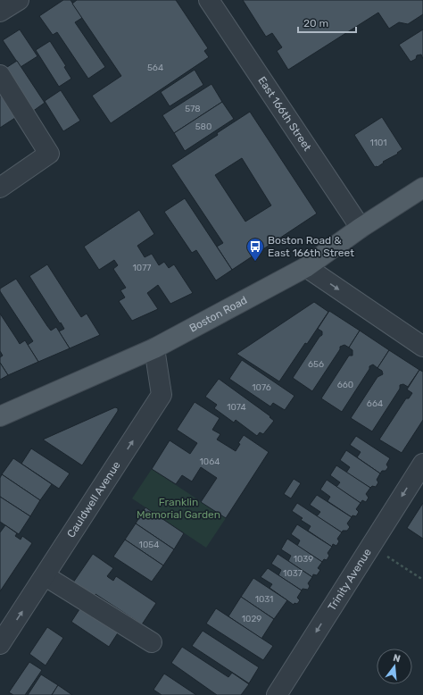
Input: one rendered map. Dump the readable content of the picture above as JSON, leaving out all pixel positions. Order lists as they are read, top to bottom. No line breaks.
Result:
{"streets":{"main road":["Boston Road"],"street":["East 166th Street","Cauldwell Avenue","Trinity Avenue"]},"crossings":[["East 166th Street","Boston Road"],["Boston Road","Cauldwell Avenue"]],"one_way":["Cauldwell Avenue","Trinity Avenue"],"parks":["Franklin Memorial Garden"],"places":{"bus stop":["Boston Road & East 166th Street"]},"house_numbers":["564","578","580","1101","1077","656","660","1076","664","1074","1064","1054","1039","1037","1031","1029"],"scale_bar":"20 m","north":"top"}
